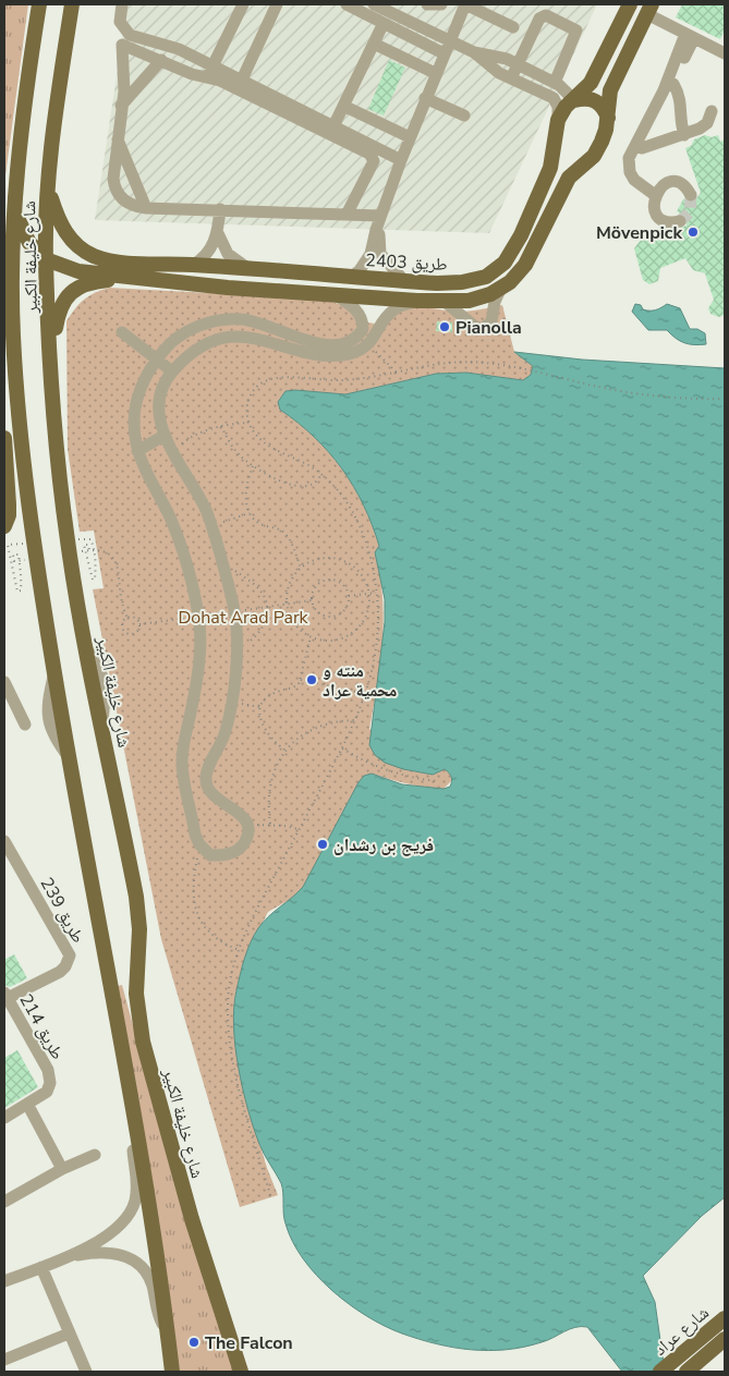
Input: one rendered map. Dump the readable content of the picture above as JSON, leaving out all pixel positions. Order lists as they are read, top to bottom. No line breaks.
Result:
{"streets":{"main road":["شارع خليفة الكبير","طريق 2403","شارع عراد"],"street":["طريق 239","طريق 214"]},"crossings":[["شارع خليفة الكبير","طريق 2403"],["طريق 239","طريق 214"]],"parks":["Dohat Arad Park"],"places":["Mövenpick","Pianolla","منته و محمية عراد","فريج بن رشدان","The Falcon"]}
